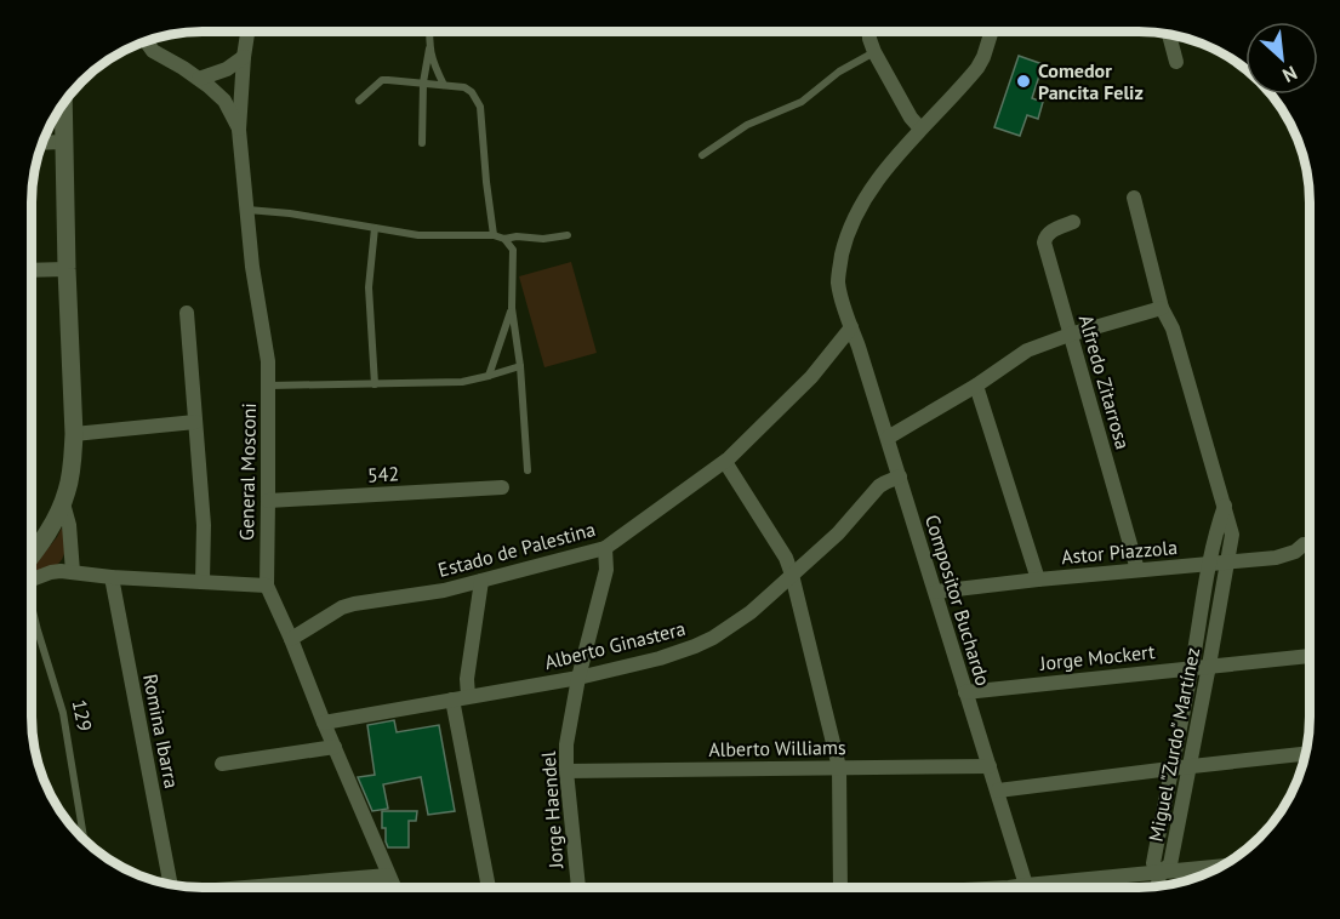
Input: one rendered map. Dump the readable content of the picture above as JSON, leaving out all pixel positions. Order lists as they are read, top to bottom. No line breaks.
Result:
{"streets":{"street":["Alfredo Zitarrosa","General Mosconi","542","Estado de Palestina","Astor Piazzola","Compositor Buchardo","Alberto Ginastera","Jorge Mockert","Romina Ibarra","Miguel \"Zurdo\" Martínez","Alberto Williams","Jorge Haendel"],"lane":["129"]},"crossings":[["Alfredo Zitarrosa","Astor Piazzola"],["General Mosconi","542"],["General Mosconi","Estado de Palestina"],["General Mosconi","Alberto Ginastera"],["Estado de Palestina","Compositor Buchardo"],["Estado de Palestina","Jorge Haendel"],["Astor Piazzola","Compositor Buchardo"],["Astor Piazzola","Miguel \"Zurdo\" Martínez"],["Compositor Buchardo","Alberto Ginastera"],["Compositor Buchardo","Jorge Mockert"],["Compositor Buchardo","Alberto Williams"],["Alberto Ginastera","Jorge Haendel"],["Jorge Mockert","Miguel \"Zurdo\" Martínez"],["Alberto Williams","Jorge Haendel"]],"places":["Comedor Pancita Feliz"],"north":"bottom right"}
